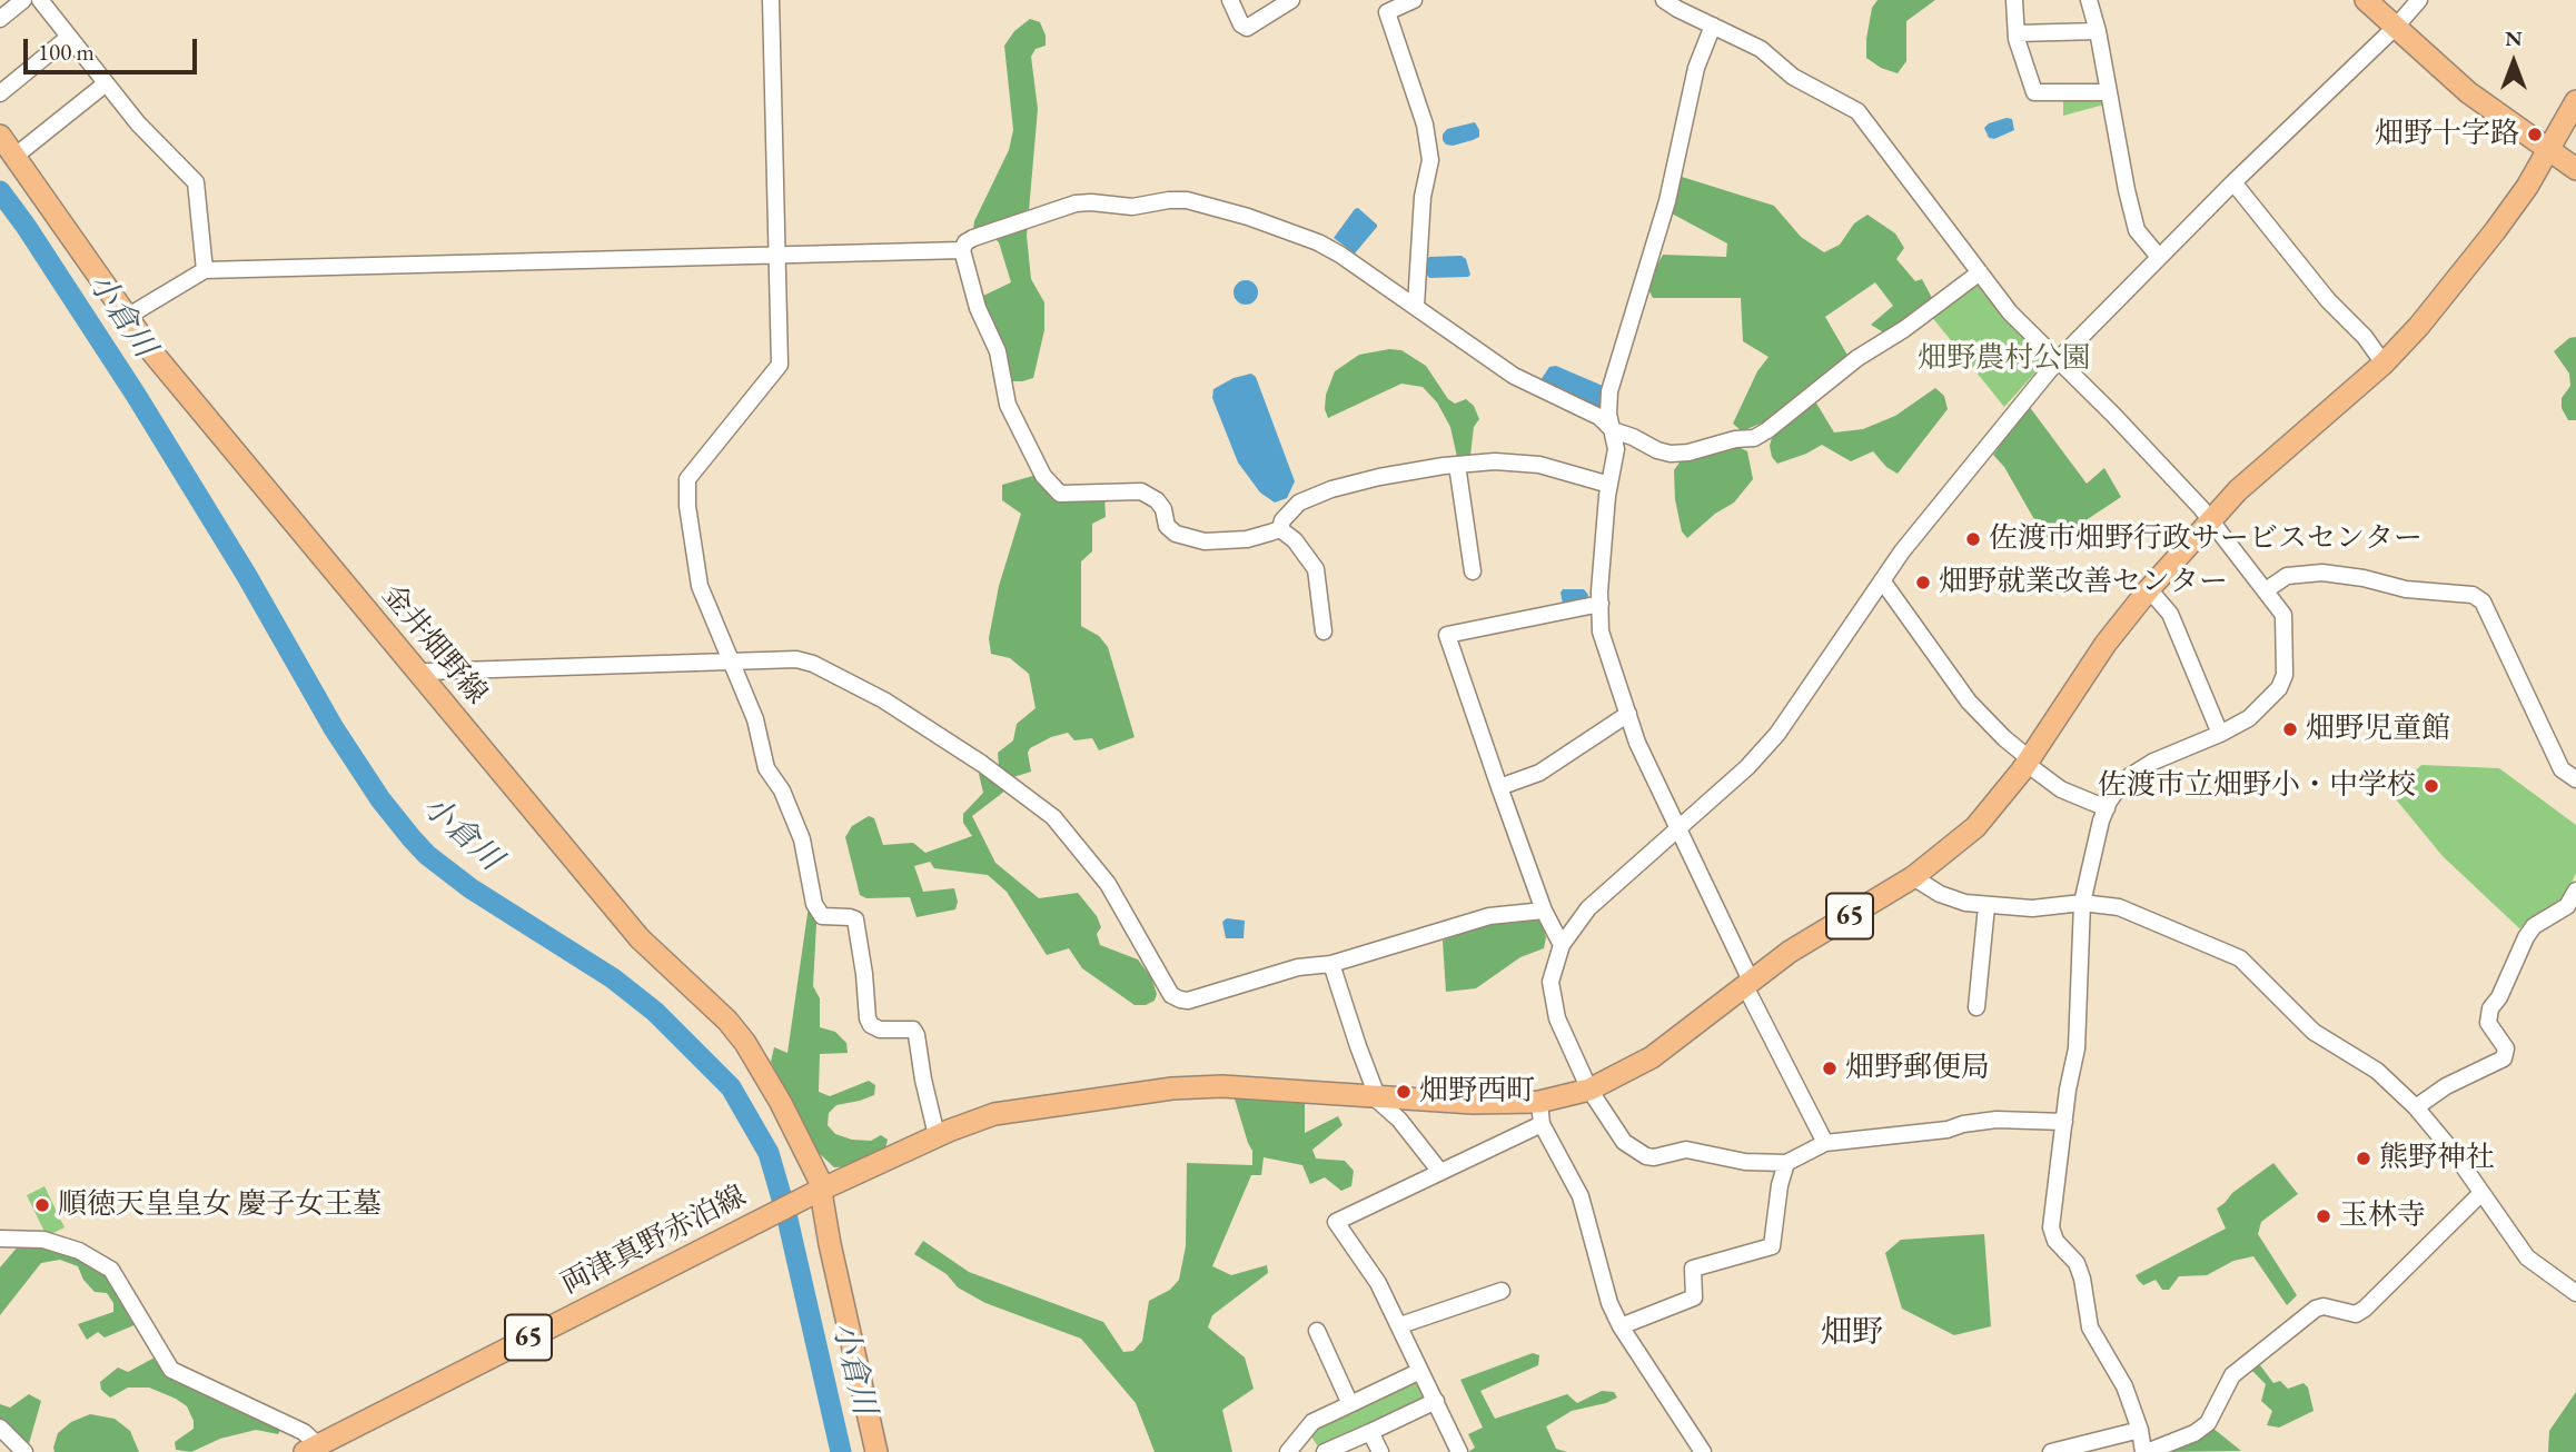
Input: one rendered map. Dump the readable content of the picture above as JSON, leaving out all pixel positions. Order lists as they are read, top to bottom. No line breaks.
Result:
{"streets":{"main road":["金井畑野線","65","両津真野赤泊線"]},"crossings":[["金井畑野線","65"],["金井畑野線","両津真野赤泊線"],["65","両津真野赤泊線"]],"districts":["畑野"],"water":["小倉川"],"parks":["畑野農村公園"],"places":["畑野十字路","佐渡市畑野行政サービスセンター","畑野就業改善センター","畑野児童館","佐渡市立畑野小・中学校","畑野郵便局","畑野西町","熊野神社","順徳天皇皇女 慶子女王墓","玉林寺"],"scale_bar":"100 m","north":"top"}
